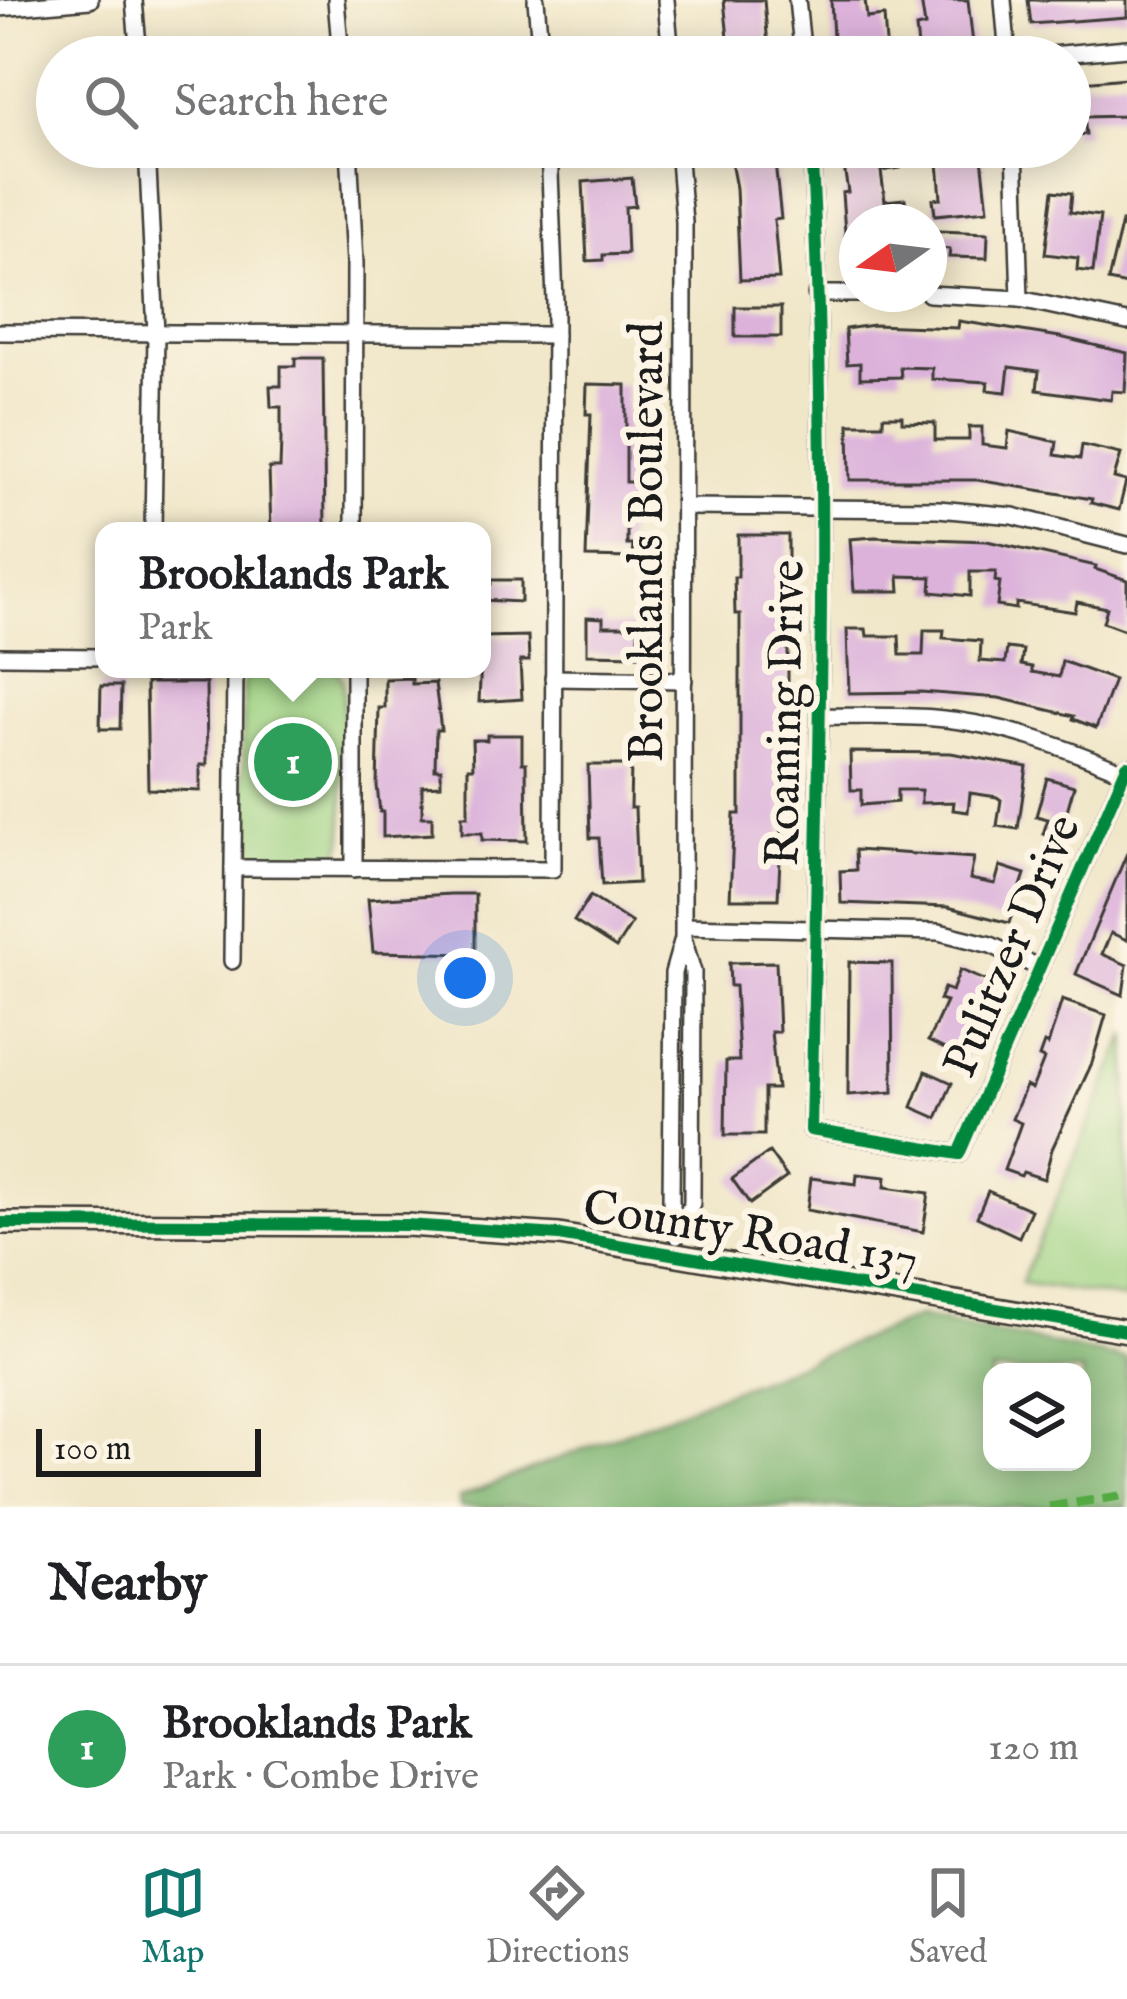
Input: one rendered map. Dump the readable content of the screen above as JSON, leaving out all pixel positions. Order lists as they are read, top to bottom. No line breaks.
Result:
{"streets":{"street":["Brooklands Boulevard","Roaming Drive","Pulitzer Drive","County Road 137"]},"crossings":[["Brooklands Boulevard","County Road 137"],["Roaming Drive","Pulitzer Drive"]],"scale_bar":"100 m","north":"left","page":{"search":"Search here","popup":["Brooklands Park","Park"],"pins":"1","scale":"100 m","heading":"Nearby","list":[{"mark":"1","name":"Brooklands Park","note":"Park · Combe Drive","value":"120 m"}],"nav":["Map","Directions","Saved"]}}
